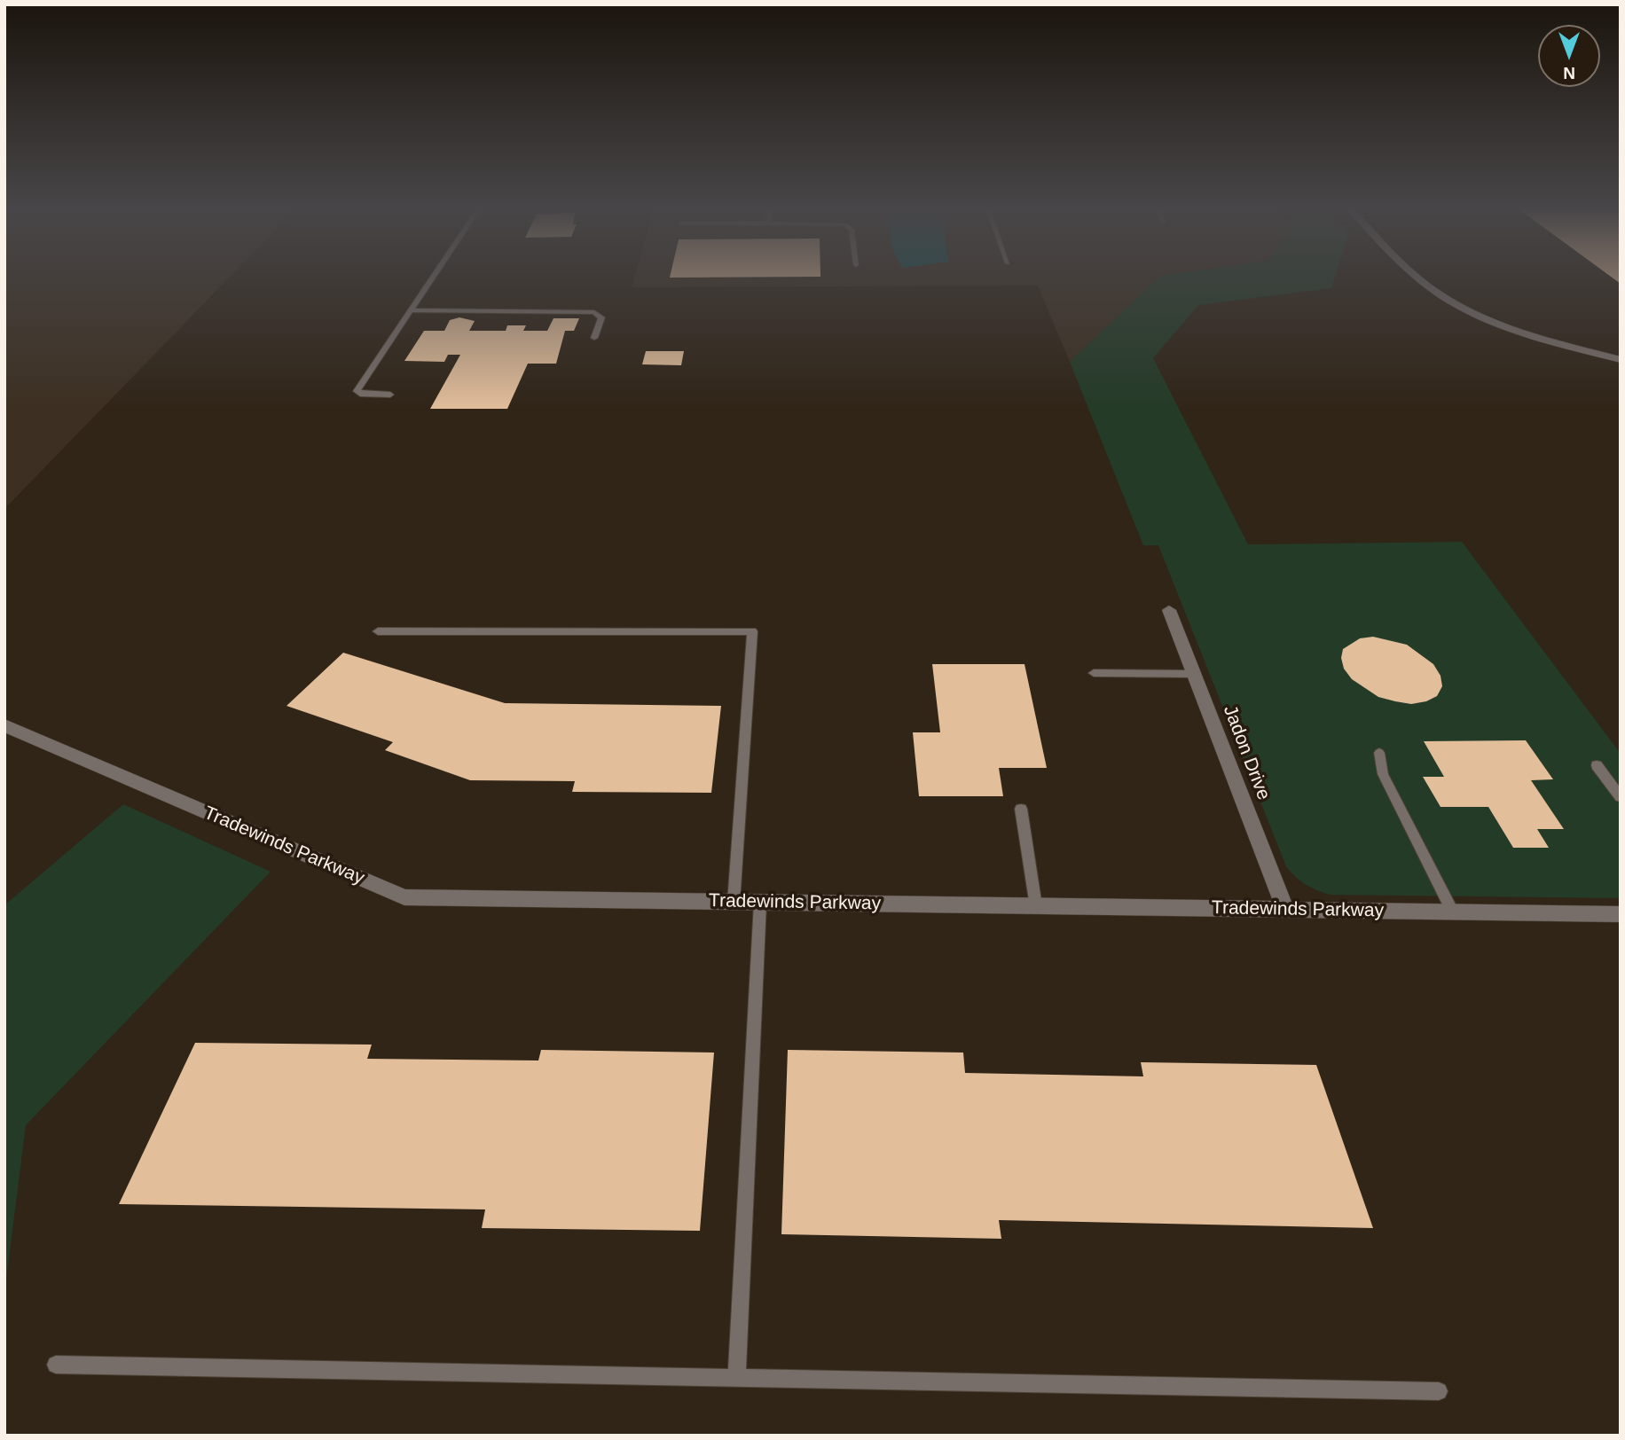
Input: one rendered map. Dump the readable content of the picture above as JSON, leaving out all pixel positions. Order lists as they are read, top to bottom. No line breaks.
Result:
{"streets":{"street":["Jadon Drive","Tradewinds Parkway"]},"crossings":[["Jadon Drive","Tradewinds Parkway"]],"north":"bottom"}
